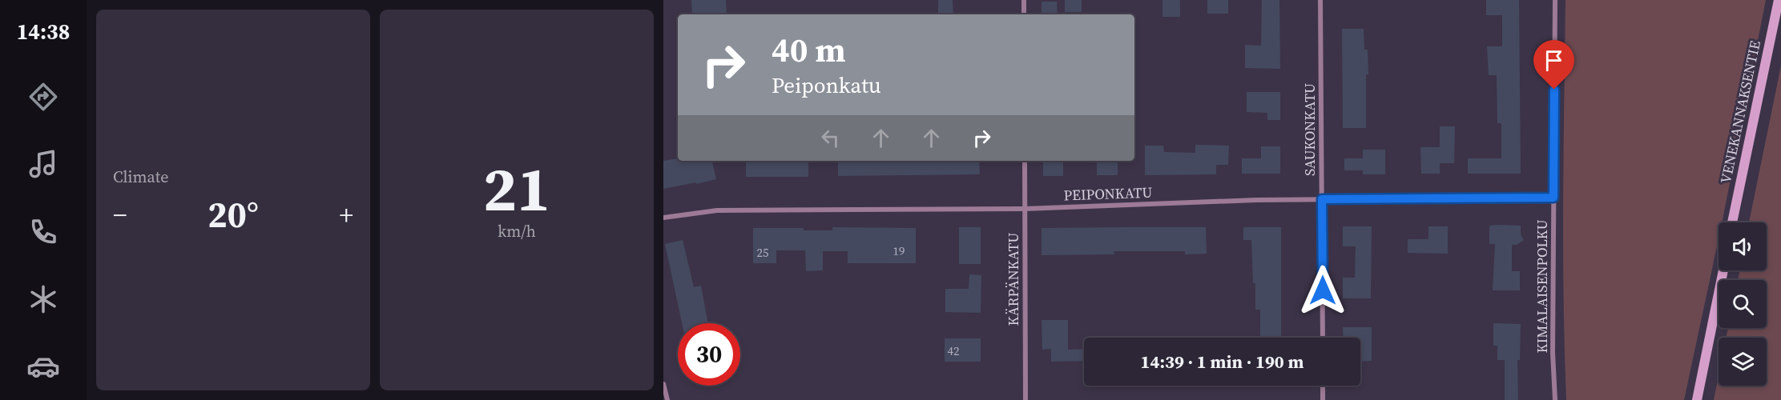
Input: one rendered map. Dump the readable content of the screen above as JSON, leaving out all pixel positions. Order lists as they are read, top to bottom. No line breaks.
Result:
{"streets":{"street":["VENEKANNAKSENTIE","SAUKONKATU","PEIPONKATU","KÄRPÄNKATU","KIMALAISENPOLKU"]},"crossings":[["SAUKONKATU","PEIPONKATU"],["PEIPONKATU","KÄRPÄNKATU"],["PEIPONKATU","KIMALAISENPOLKU"]],"house_numbers":["19","25","42"],"page":{"tabs":"14:38","tile":["Climate",["21","km/h"]],"turn":["40 m","Peiponkatu"],"heat":["−","20°","+"],"limit":"30","trip":"14:39 · 1 min · 190 m"}}
